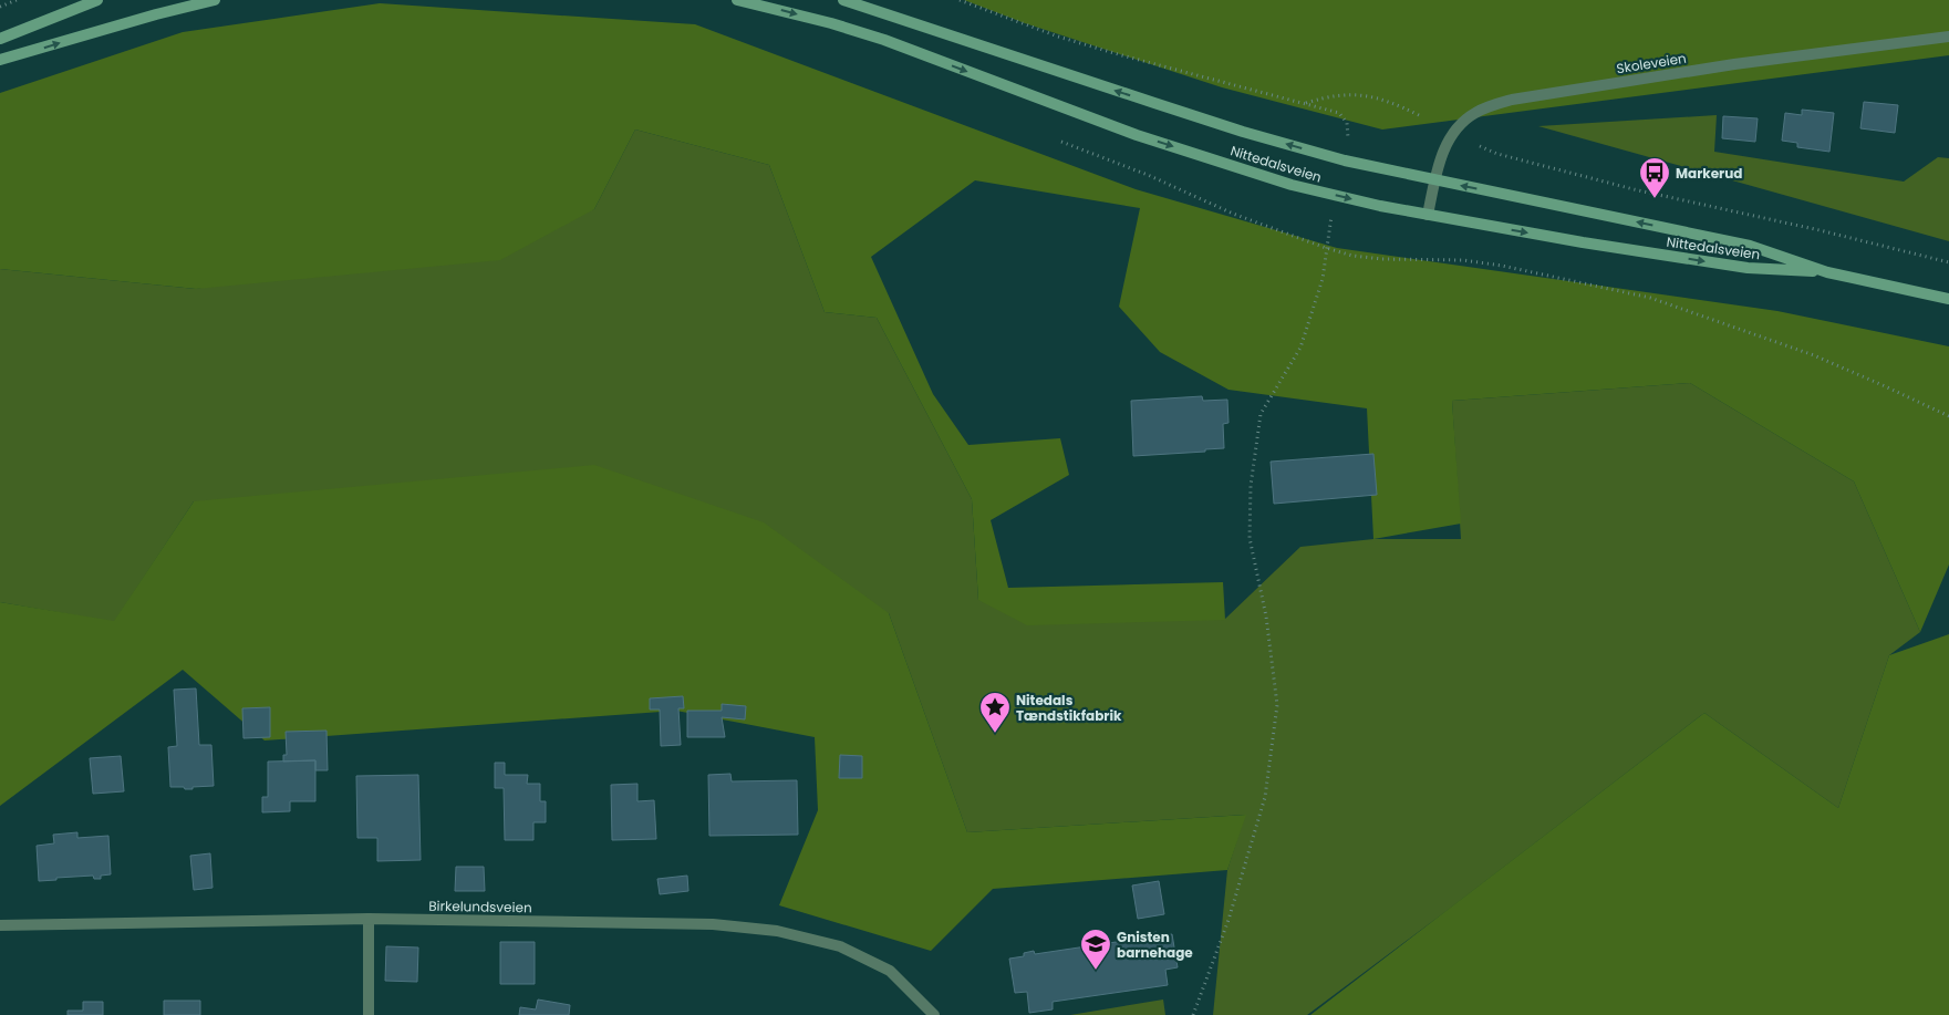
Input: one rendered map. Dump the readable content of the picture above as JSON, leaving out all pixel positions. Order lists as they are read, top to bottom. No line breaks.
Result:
{"streets":{"main road":["Nittedalsveien"],"street":["Skoleveien","Birkelundsveien"]},"crossings":[["Skoleveien","Nittedalsveien"]],"places":{"bus stop":["Markerud"],"place":["Nitedals Tændstikfabrik"],"school or university":["Gnisten barnehage"]}}
